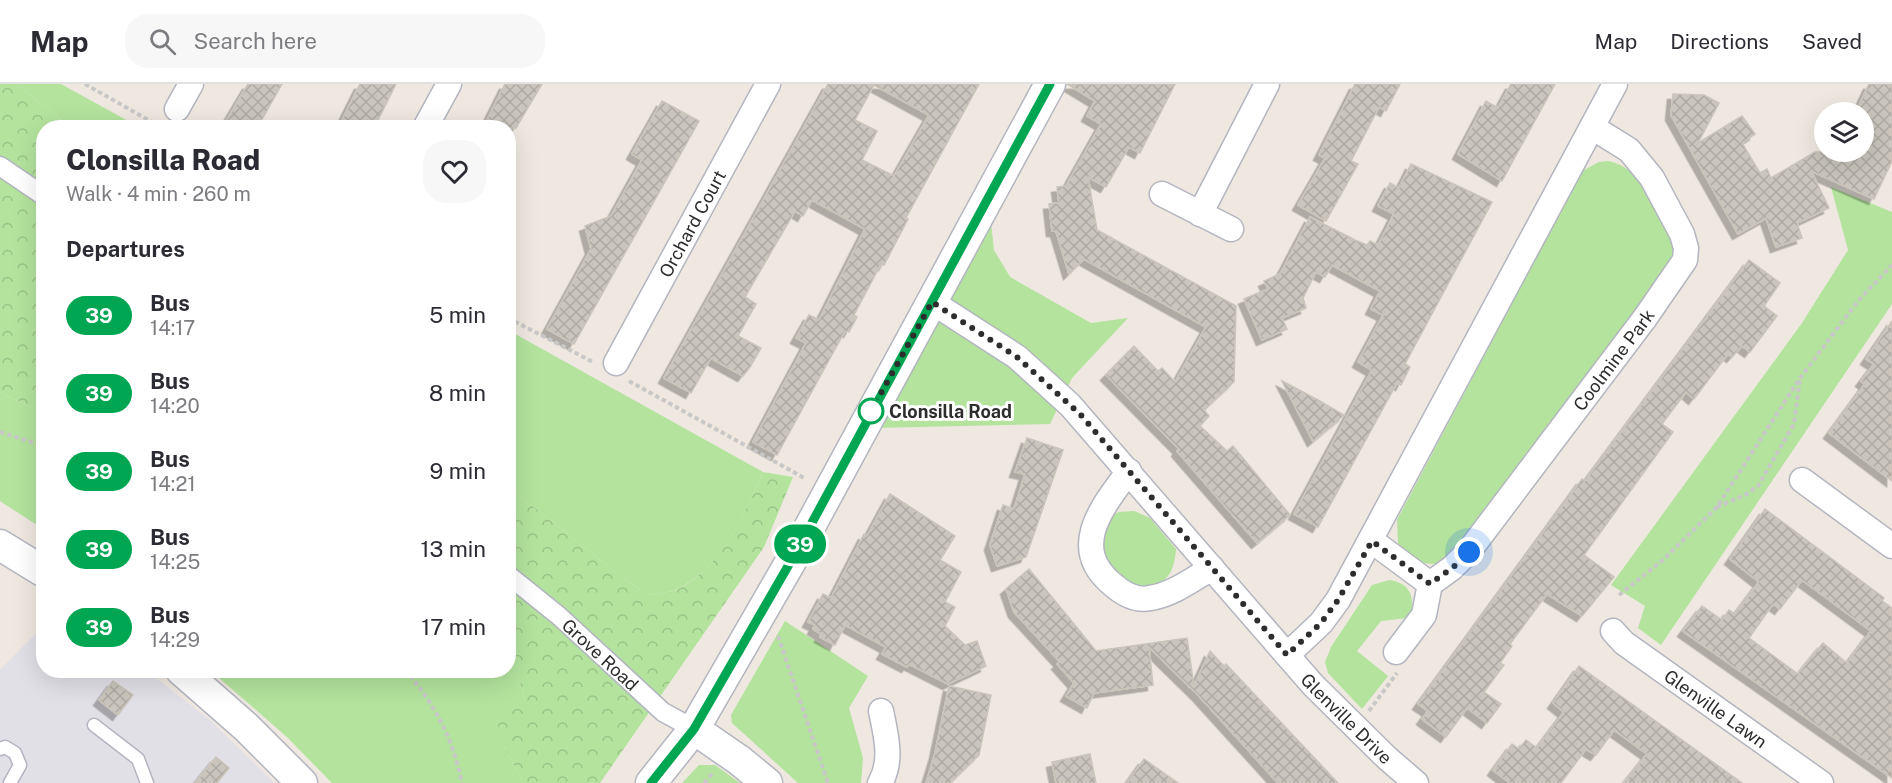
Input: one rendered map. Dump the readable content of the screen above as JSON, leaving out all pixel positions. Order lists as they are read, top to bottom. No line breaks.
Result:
{"streets":{"street":["Orchard Court","Coolmine Park","Grove Road","Glenville Lawn","Glenville Drive"]},"places":["Clonsilla Road"],"lines":["bus line 39"],"page":{"header":"Map","search":"Search here","nav":["Map","Directions","Saved"],"on_map":"39","heading":[["Clonsilla Road","Walk · 4 min · 260 m"],"Departures"],"list":[{"mark":"39","name":"Bus","note":"14:17","value":"5 min"},{"mark":"39","name":"Bus","note":"14:20","value":"8 min"},{"mark":"39","name":"Bus","note":"14:21","value":"9 min"},{"mark":"39","name":"Bus","note":"14:25","value":"13 min"},{"mark":"39","name":"Bus","note":"14:29","value":"17 min"}]}}
